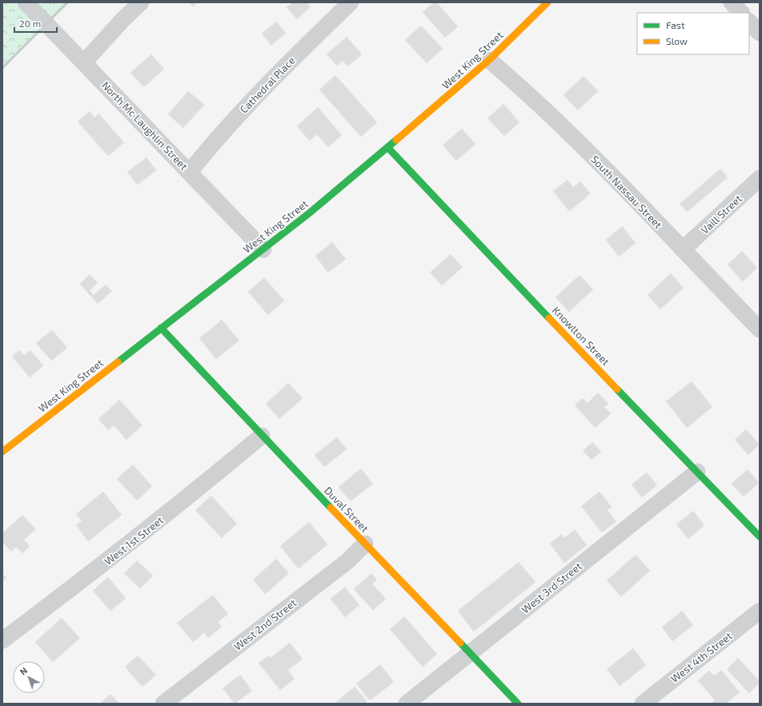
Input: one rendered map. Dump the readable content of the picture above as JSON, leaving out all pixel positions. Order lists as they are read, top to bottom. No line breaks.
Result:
{"streets":{"street":["West King Street","Cathedral Place","North Mc Laughlin Street","South Nassau Street","Vaill Street","Knowlton Street","Duval Street","West 1st Street","West 3rd Street","West 2nd Street","West 4th Street"]},"crossings":[["West King Street","North Mc Laughlin Street"],["West King Street","South Nassau Street"],["West King Street","Knowlton Street"],["West King Street","Duval Street"],["Cathedral Place","North Mc Laughlin Street"],["South Nassau Street","Vaill Street"],["Knowlton Street","West 3rd Street"],["Duval Street","West 1st Street"],["Duval Street","West 3rd Street"],["Duval Street","West 2nd Street"]],"legend":["Fast","Slow"],"scale_bar":"20 m","north":"top left"}
